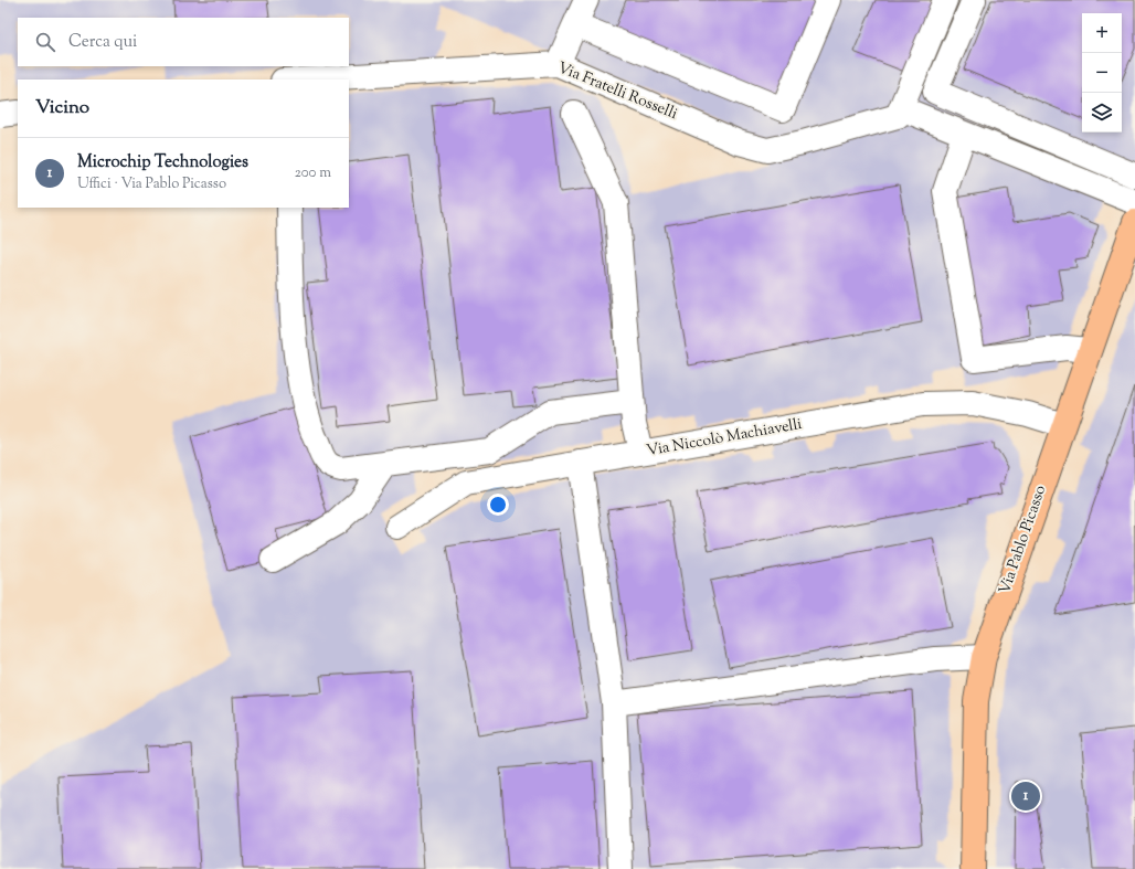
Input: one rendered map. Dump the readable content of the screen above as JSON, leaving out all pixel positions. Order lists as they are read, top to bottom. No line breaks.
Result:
{"streets":{"main road":["Via Pablo Picasso"],"street":["Via Fratelli Rosselli","Via Niccolò Machiavelli"]},"crossings":[["Via Niccolò Machiavelli","Via Pablo Picasso"]],"page":{"map_buttons":["+","−"],"search":"Cerca qui","heading":"Vicino","list":[{"mark":"1","name":"Microchip Technologies","note":"Uffici · Via Pablo Picasso","value":"200 m"}],"pins":"1"}}
